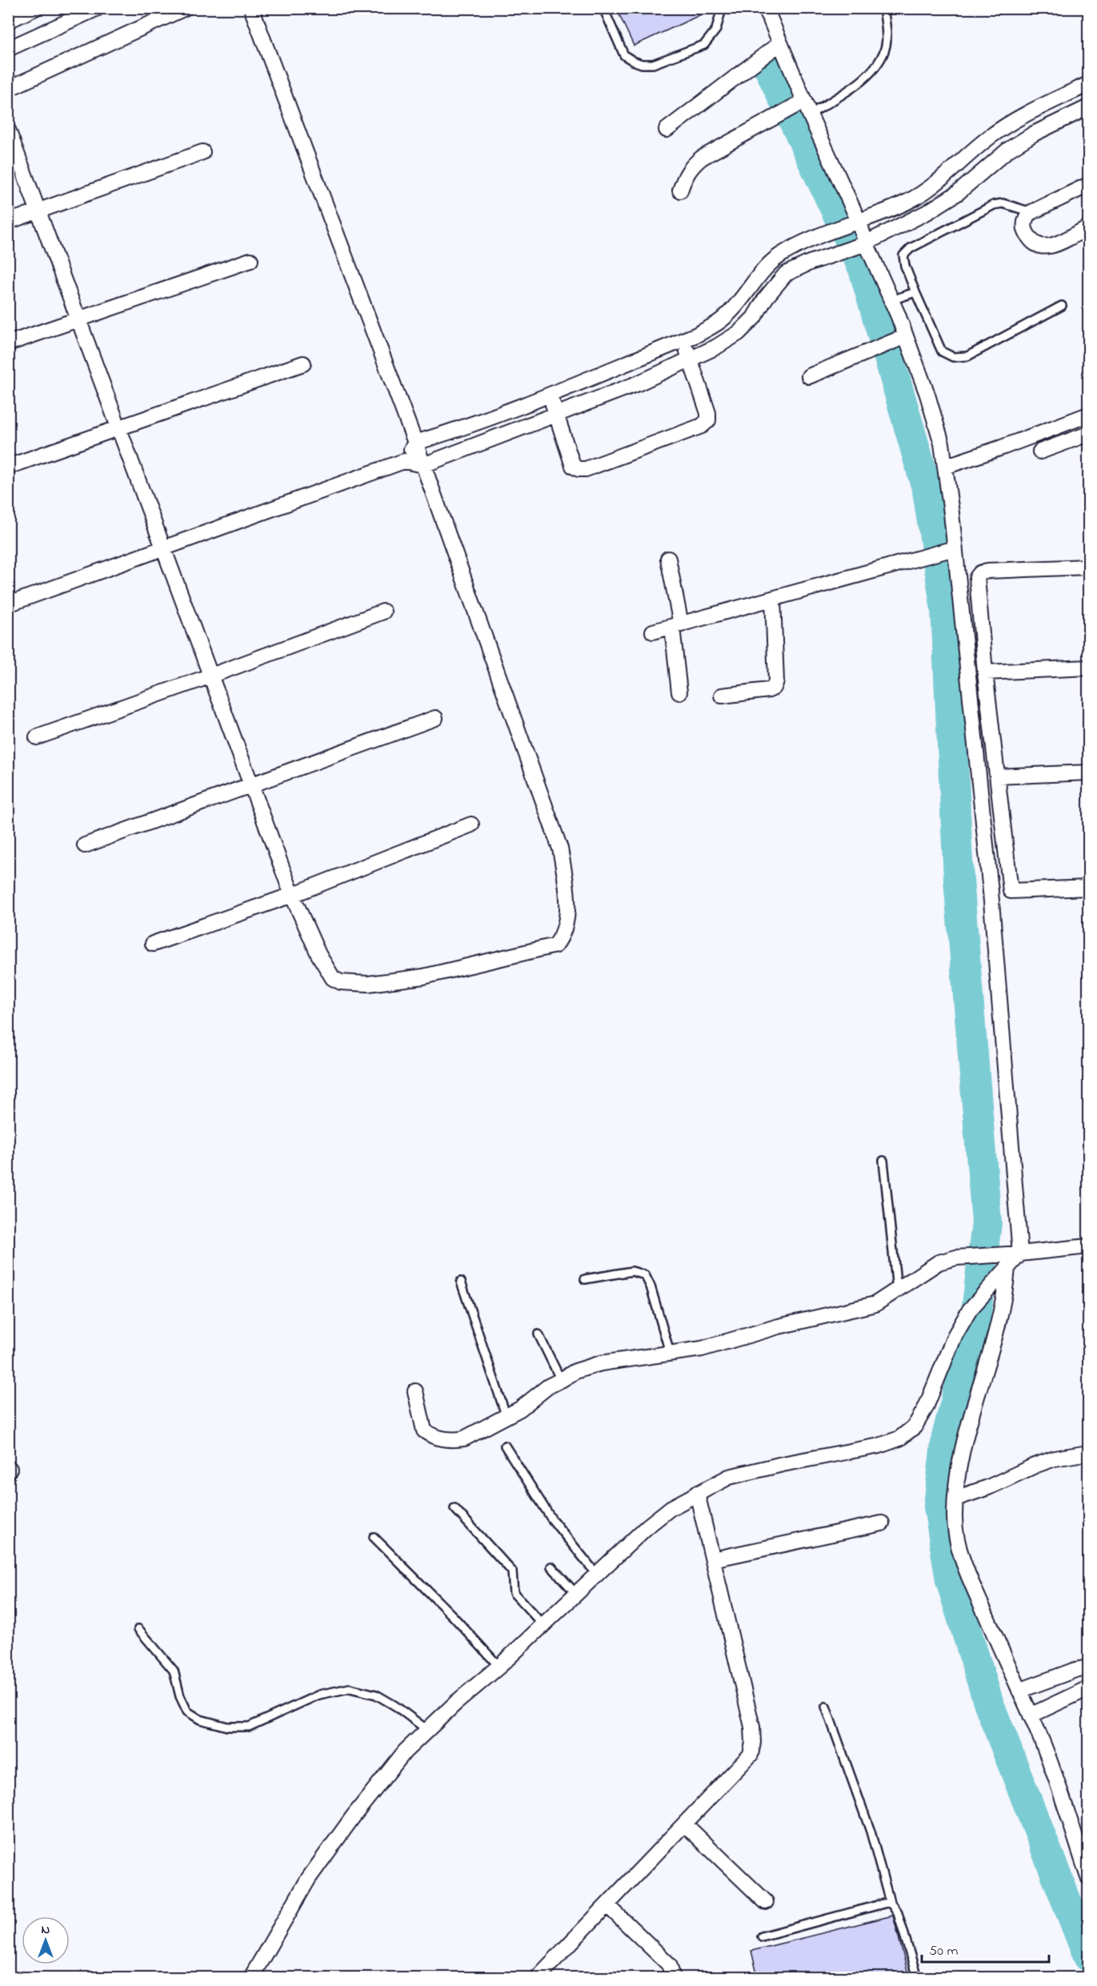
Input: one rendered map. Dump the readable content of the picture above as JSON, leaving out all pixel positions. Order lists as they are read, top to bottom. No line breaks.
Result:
{"scale_bar":"50 m","north":"top"}
